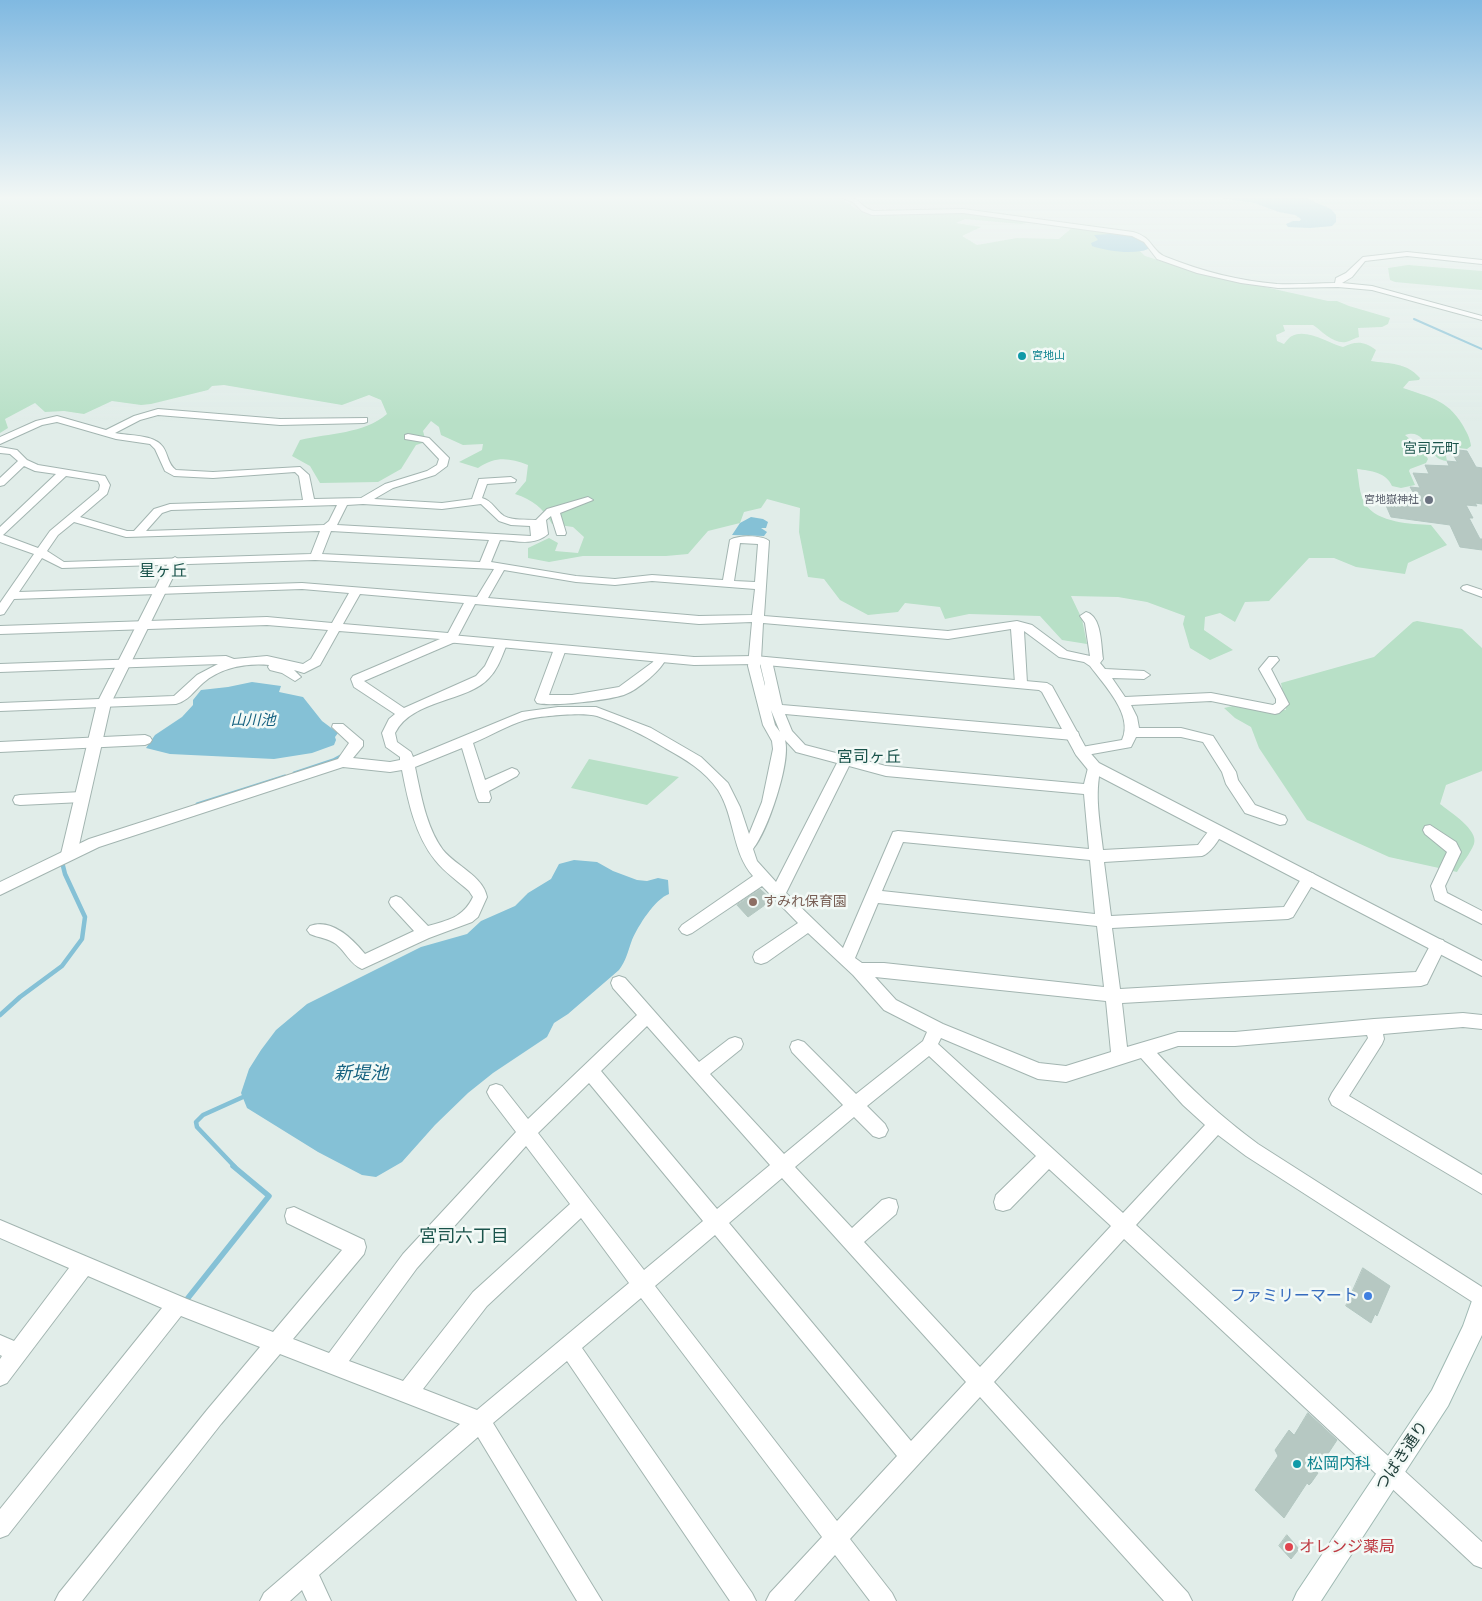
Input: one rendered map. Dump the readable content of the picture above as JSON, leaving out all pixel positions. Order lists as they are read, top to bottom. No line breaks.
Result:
{"streets":{"street":["つばき通り"]},"districts":["宮司元町","星ヶ丘","宮司ヶ丘","宮司六丁目"],"water":["山川池","新堤池"],"places":["宮地山","宮地嶽神社","すみれ保育園","ファミリーマート","松岡内科","オレンジ薬局"]}
